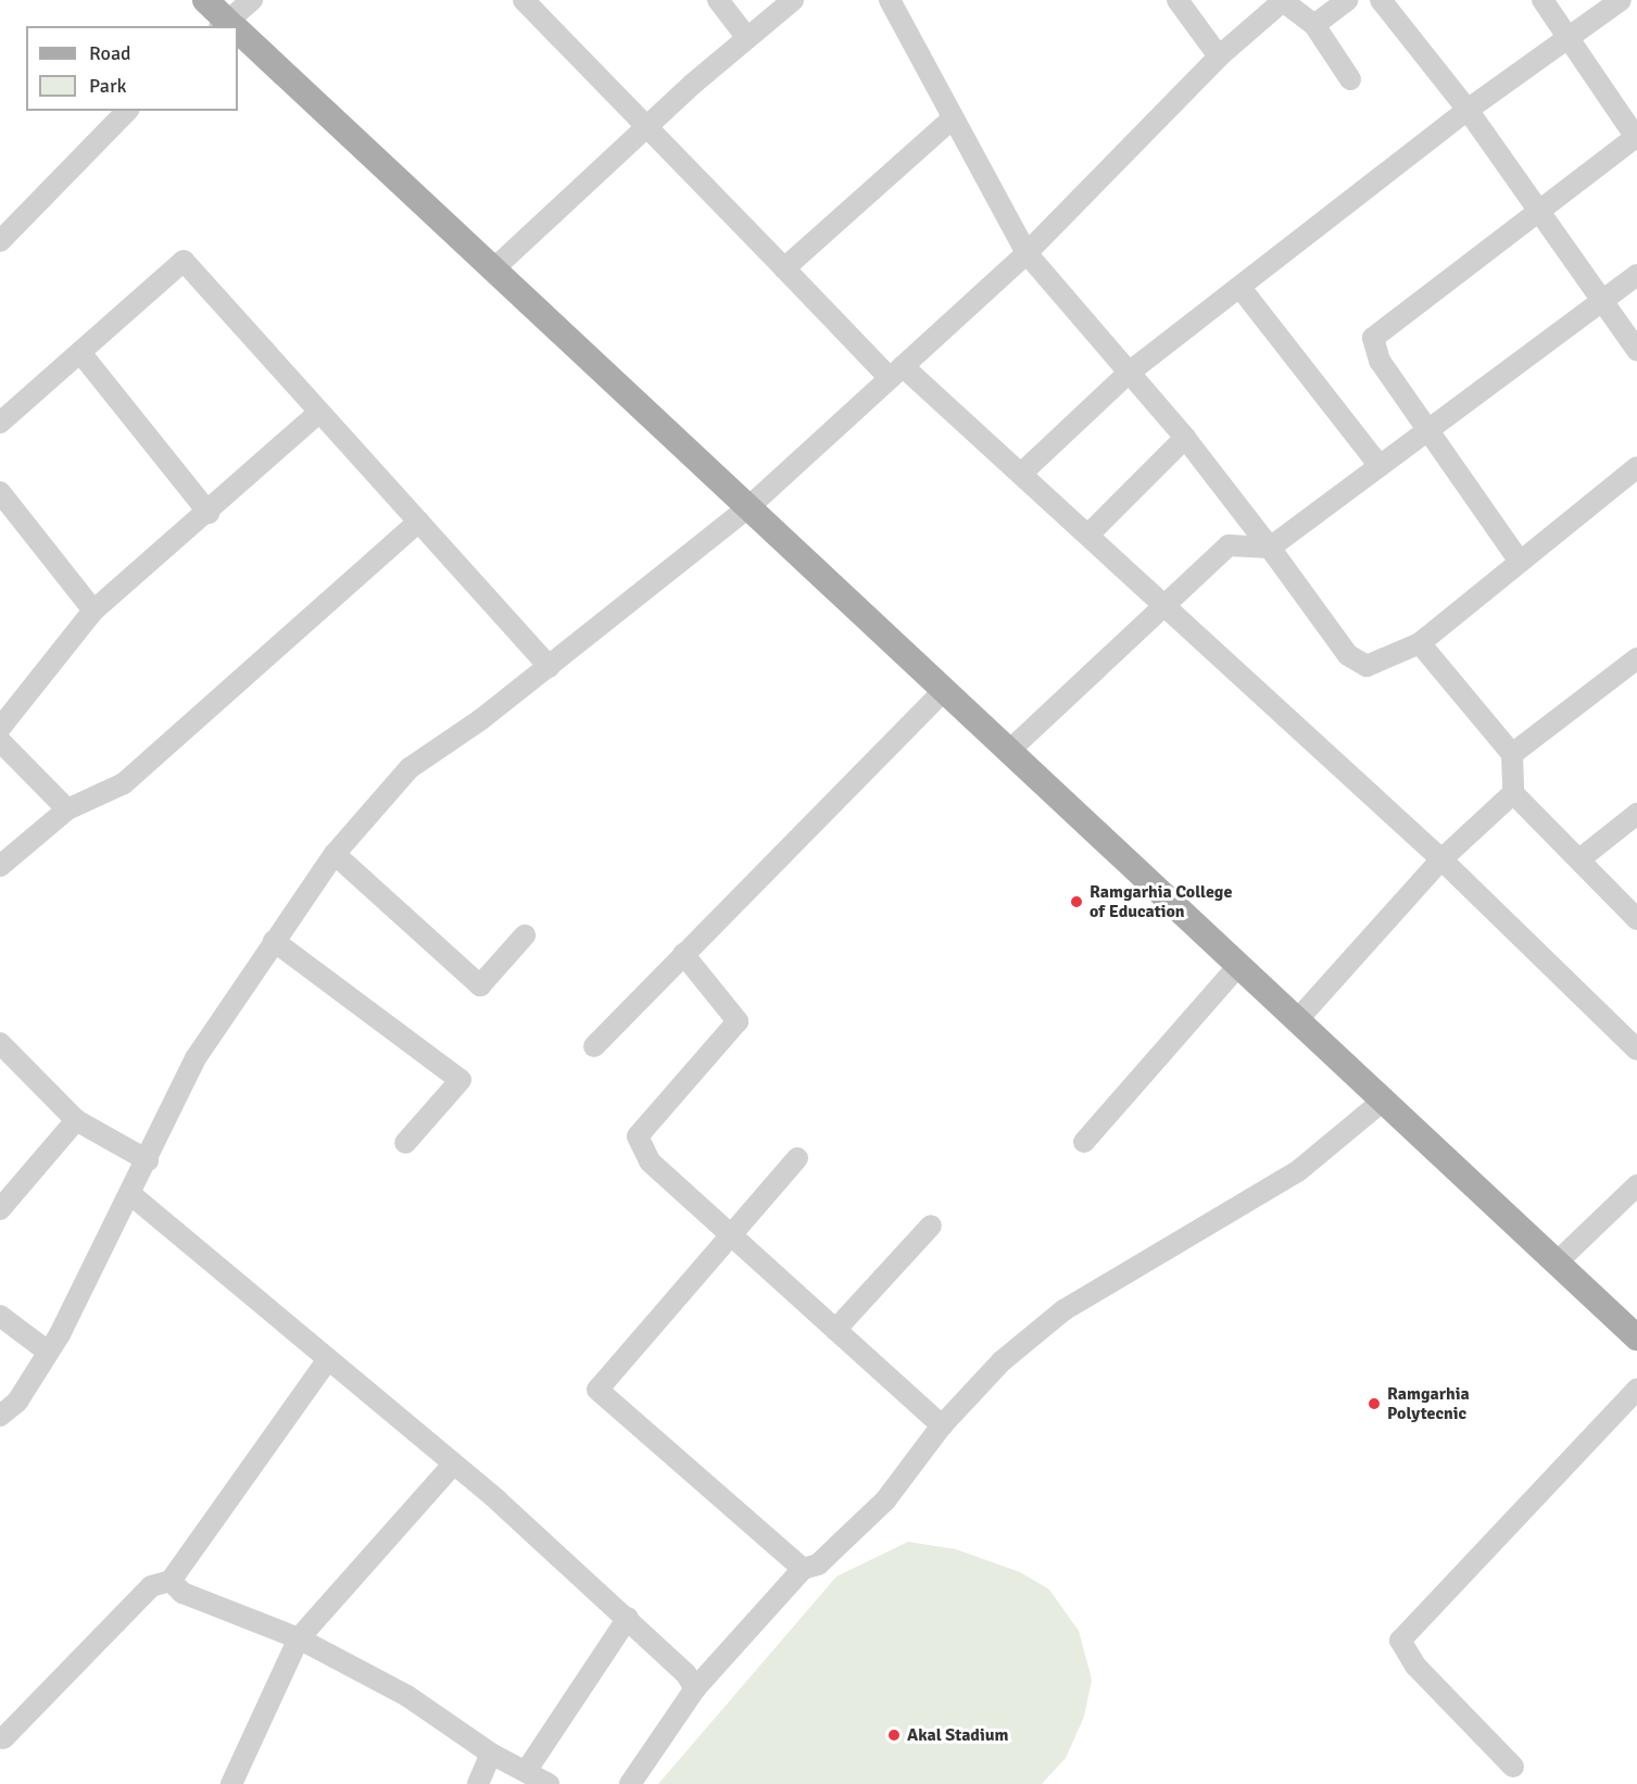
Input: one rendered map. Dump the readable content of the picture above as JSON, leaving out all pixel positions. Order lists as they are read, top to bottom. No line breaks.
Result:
{"places":["Ramgarhia College of Education","Ramgarhia Polytecnic","Akal Stadium"],"legend":["Road","Park"]}
